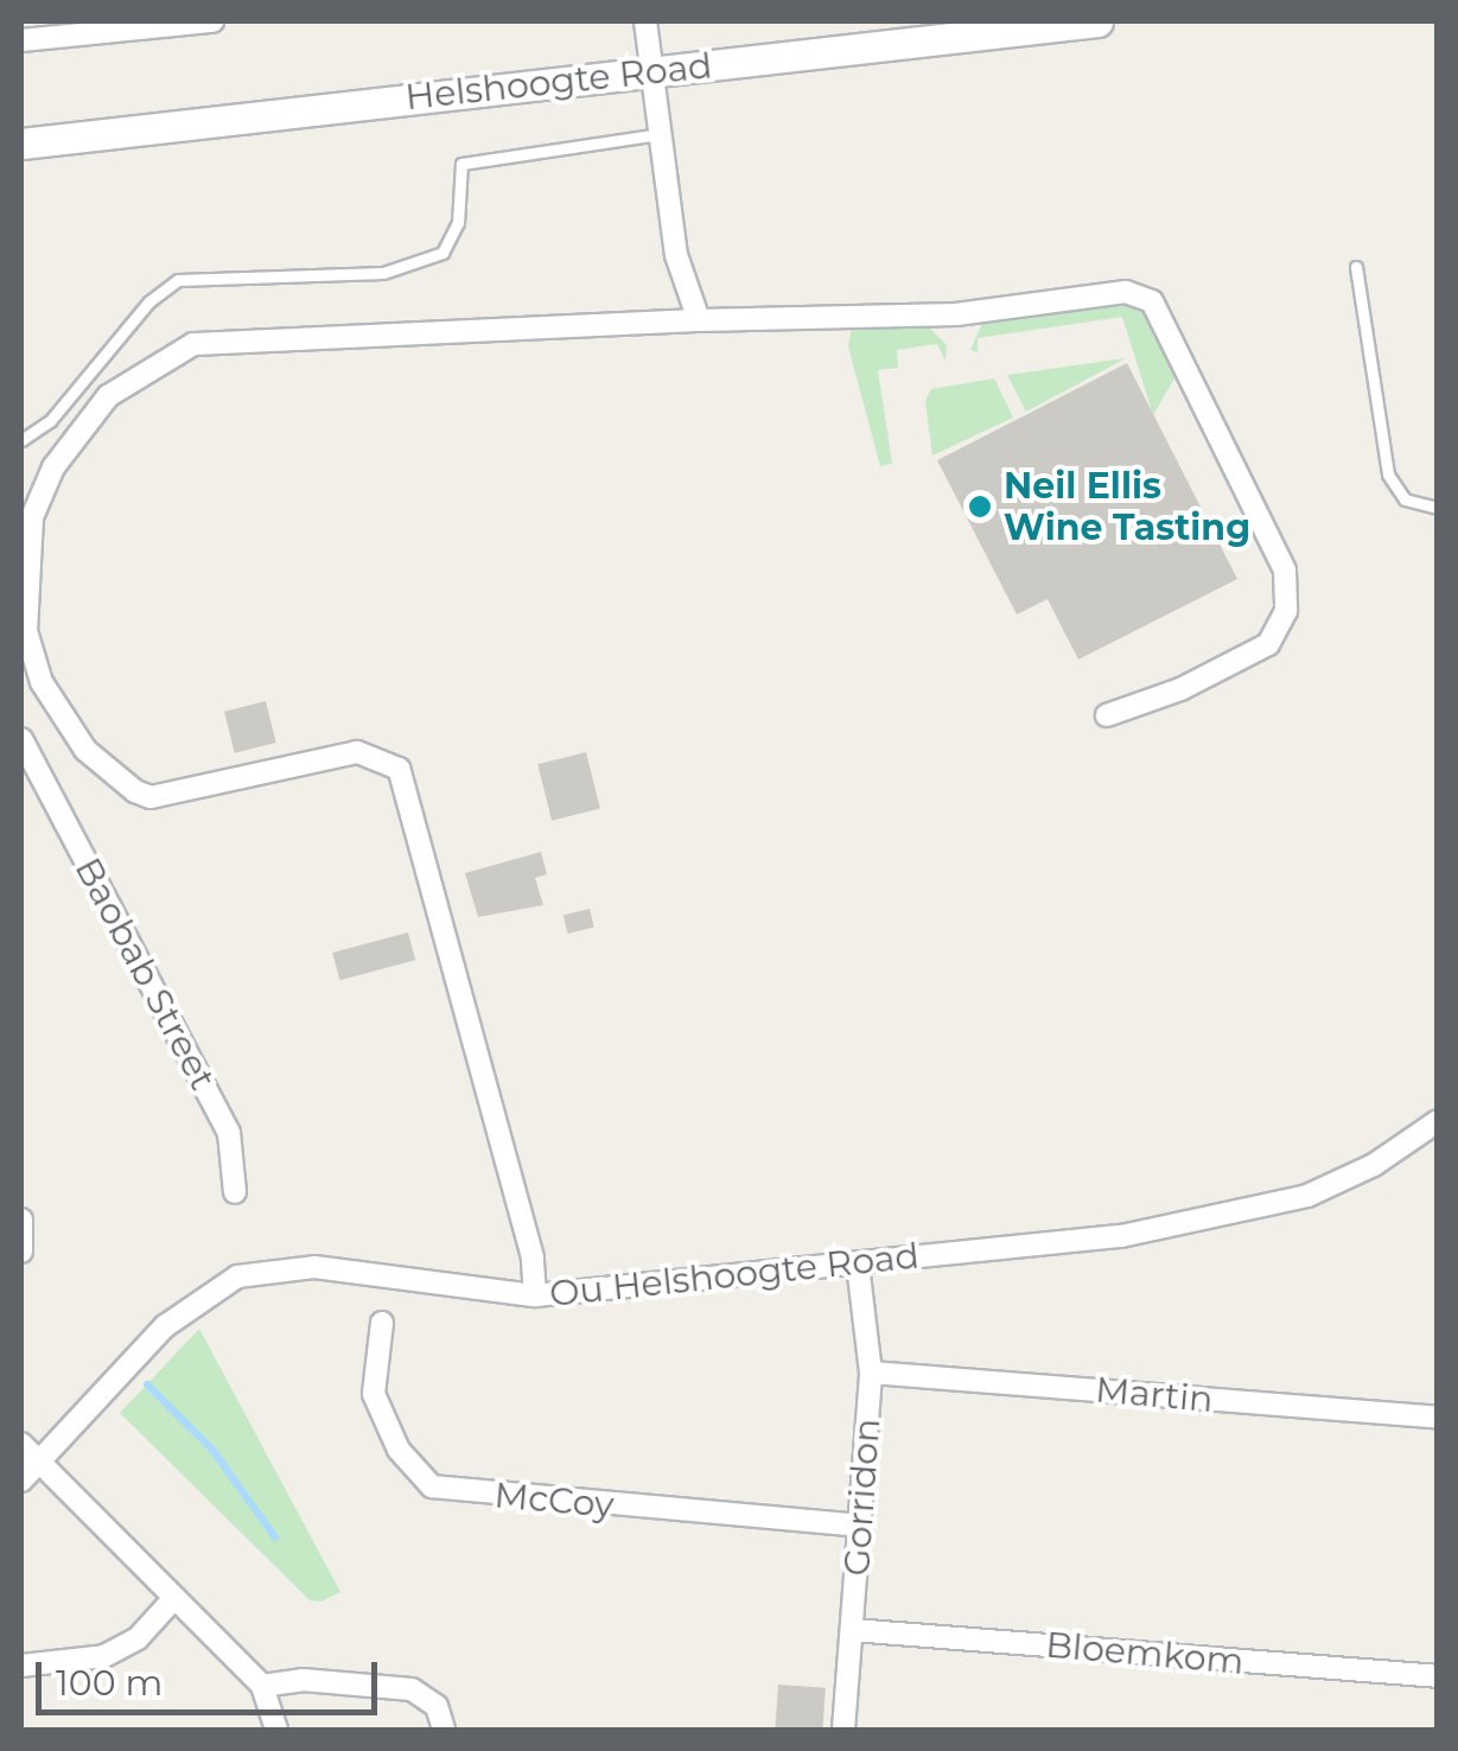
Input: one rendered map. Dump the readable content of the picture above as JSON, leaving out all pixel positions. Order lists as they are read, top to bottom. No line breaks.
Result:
{"streets":{"main road":["Helshoogte Road"],"street":["Baobab Street","Ou Helshoogte Road","Martin","Gorridon","McCoy","Bloemkom"]},"crossings":[["Ou Helshoogte Road","Gorridon"],["Martin","Gorridon"],["Gorridon","McCoy"],["Gorridon","Bloemkom"]],"places":["Neil Ellis Wine Tasting"],"scale_bar":"100 m"}
